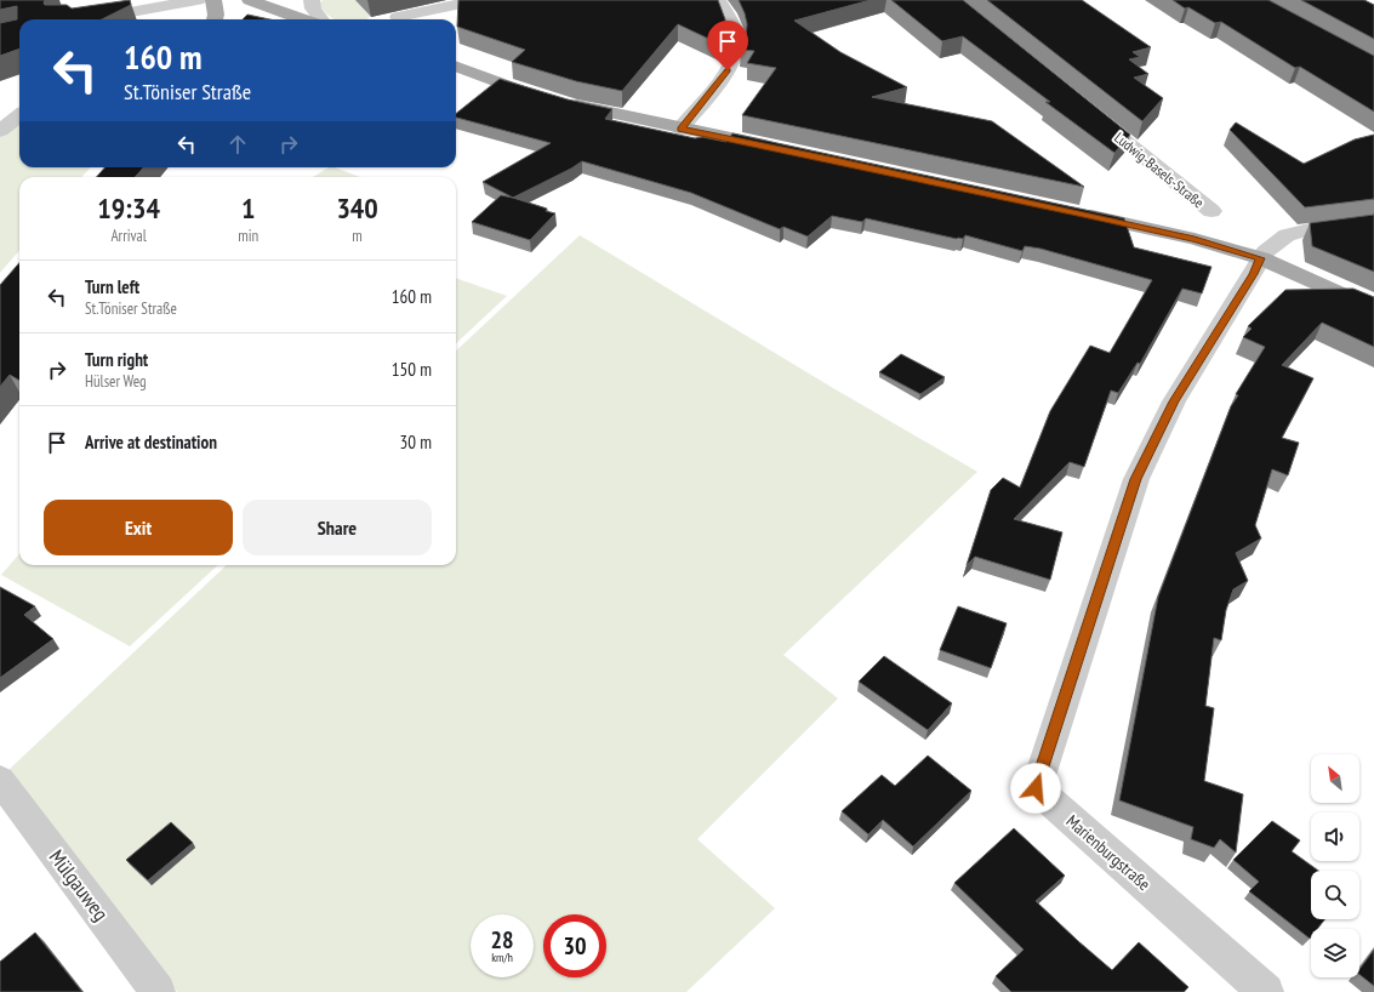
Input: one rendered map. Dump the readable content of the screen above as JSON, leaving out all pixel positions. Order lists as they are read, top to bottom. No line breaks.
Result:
{"streets":{"street":["Ludwig-Basels-Straße","Marienburgstraße","Mülgauweg"]},"north":"top left","page":{"turn":["160 m","St.Töniser Straße"],"eta":["19:34","Arrival","1","min","340","m"],"list":[{"name":"Turn left","note":"St.Töniser Straße","value":"160 m"},{"name":"Turn right","note":"Hülser Weg","value":"150 m"},{"name":"Arrive at destination","value":"30 m"}],"buttons":["Exit","Share"],"speed":"28 km/h","limit":"30"}}
